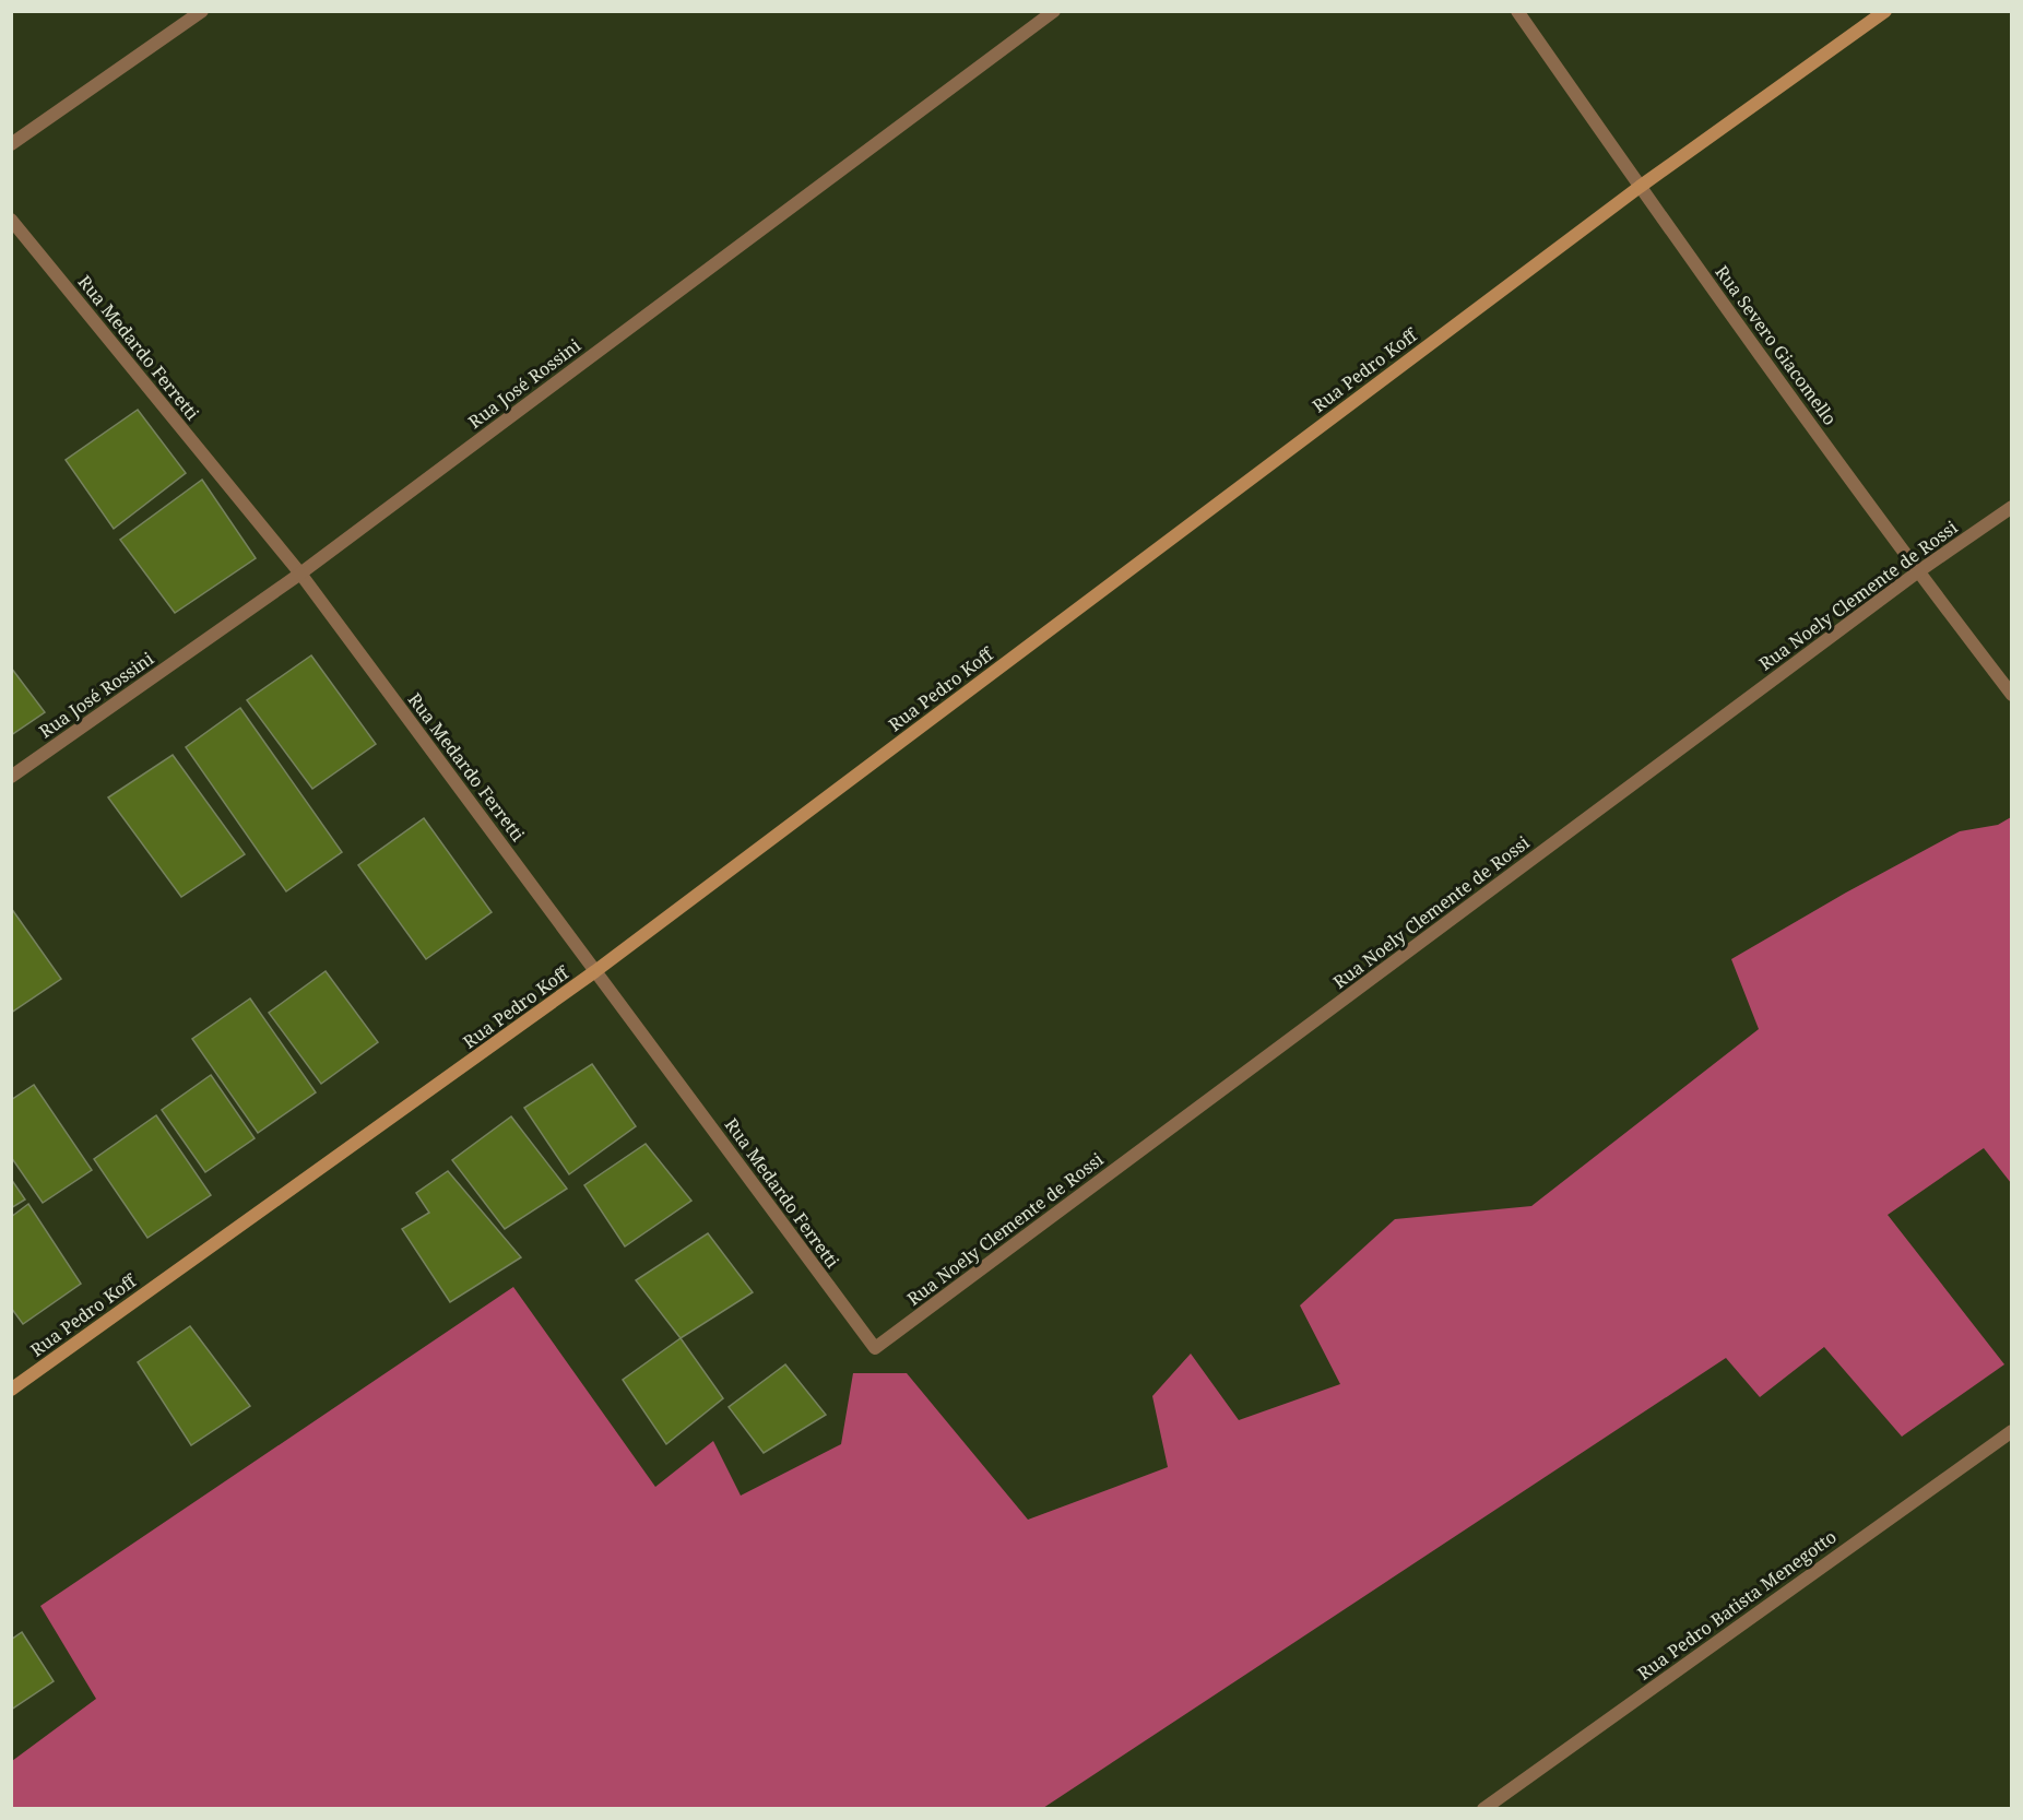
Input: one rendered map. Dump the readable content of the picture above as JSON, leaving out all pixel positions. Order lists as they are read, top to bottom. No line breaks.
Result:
{"streets":{"street":["Rua Severo Giacomello","Rua Medardo Ferretti","Rua Pedro Koff","Rua José Rossini","Rua Noely Clemente de Rossi","Rua Pedro Batista Menegotto"]},"crossings":[["Rua Severo Giacomello","Rua Pedro Koff"],["Rua Severo Giacomello","Rua Noely Clemente de Rossi"],["Rua Medardo Ferretti","Rua Pedro Koff"],["Rua Medardo Ferretti","Rua José Rossini"],["Rua Medardo Ferretti","Rua Noely Clemente de Rossi"]]}
